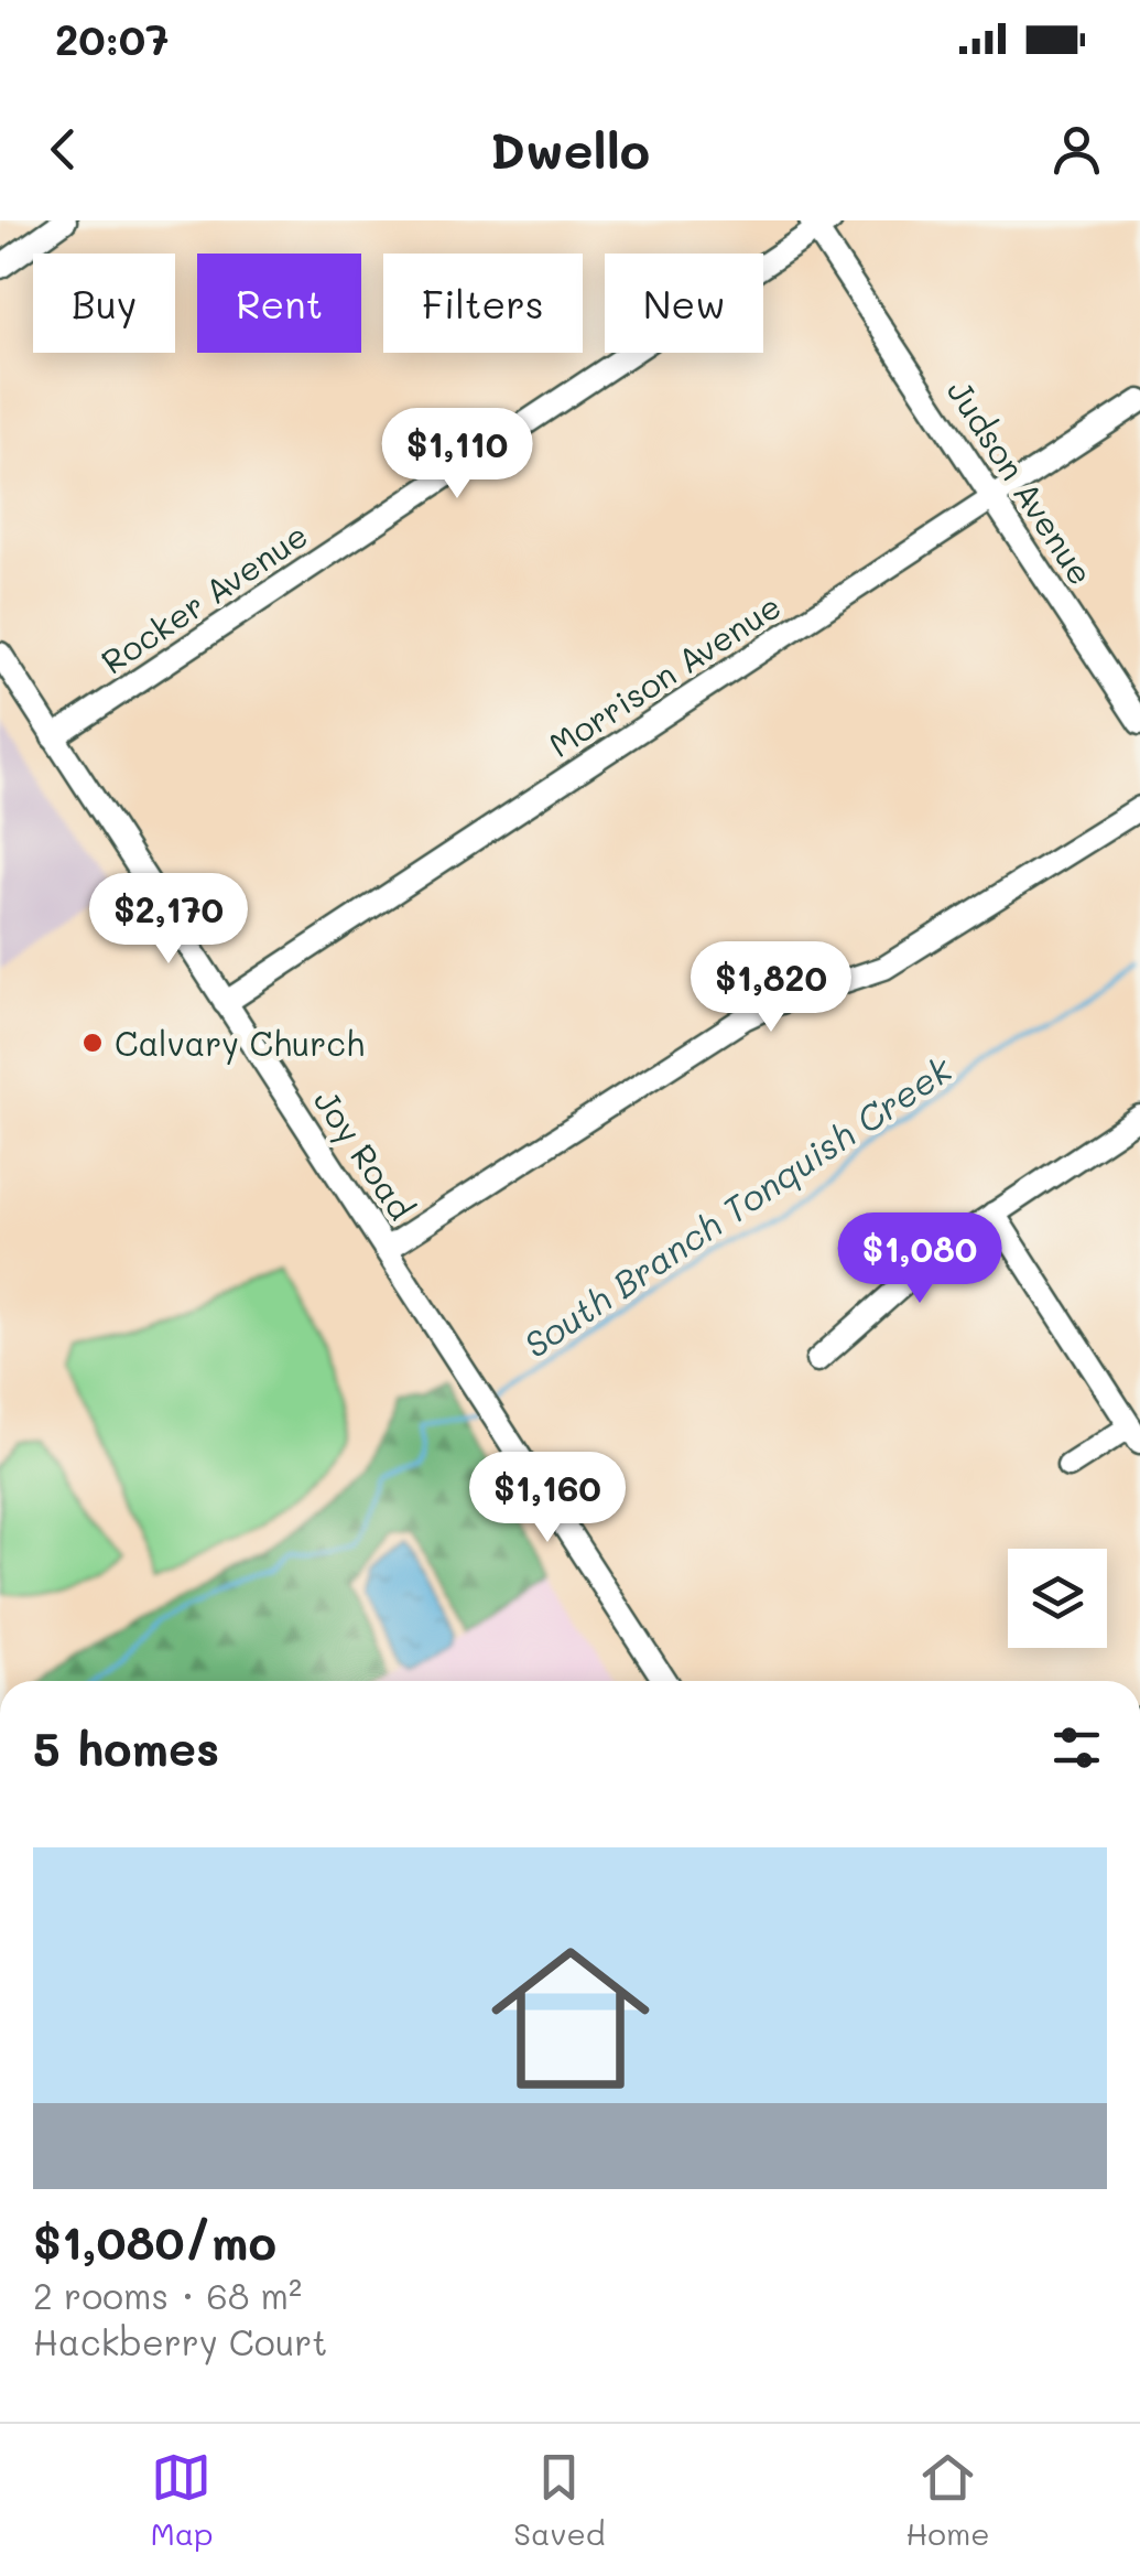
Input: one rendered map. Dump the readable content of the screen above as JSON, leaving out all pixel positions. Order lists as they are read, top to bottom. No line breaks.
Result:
{"streets":{"street":["Judson Avenue","Rocker Avenue","Morrison Avenue","Joy Road"]},"crossings":[["Judson Avenue","Rocker Avenue"],["Judson Avenue","Morrison Avenue"],["Rocker Avenue","Joy Road"],["Morrison Avenue","Joy Road"]],"water":["South Branch Tonquish Creek"],"places":["Calvary Church"],"page":{"status":"20:07","header":"Dwello","chip":["Buy","Rent","Filters","New"],"price":["$1,110","$2,170","$1,820","$1,080","$1,160"],"heading":"5 homes","list":[{"name":"$1,080/mo","note":"2 rooms · 68 m² · Hackberry Court"}],"tabs":["Map","Saved","Home"]}}
